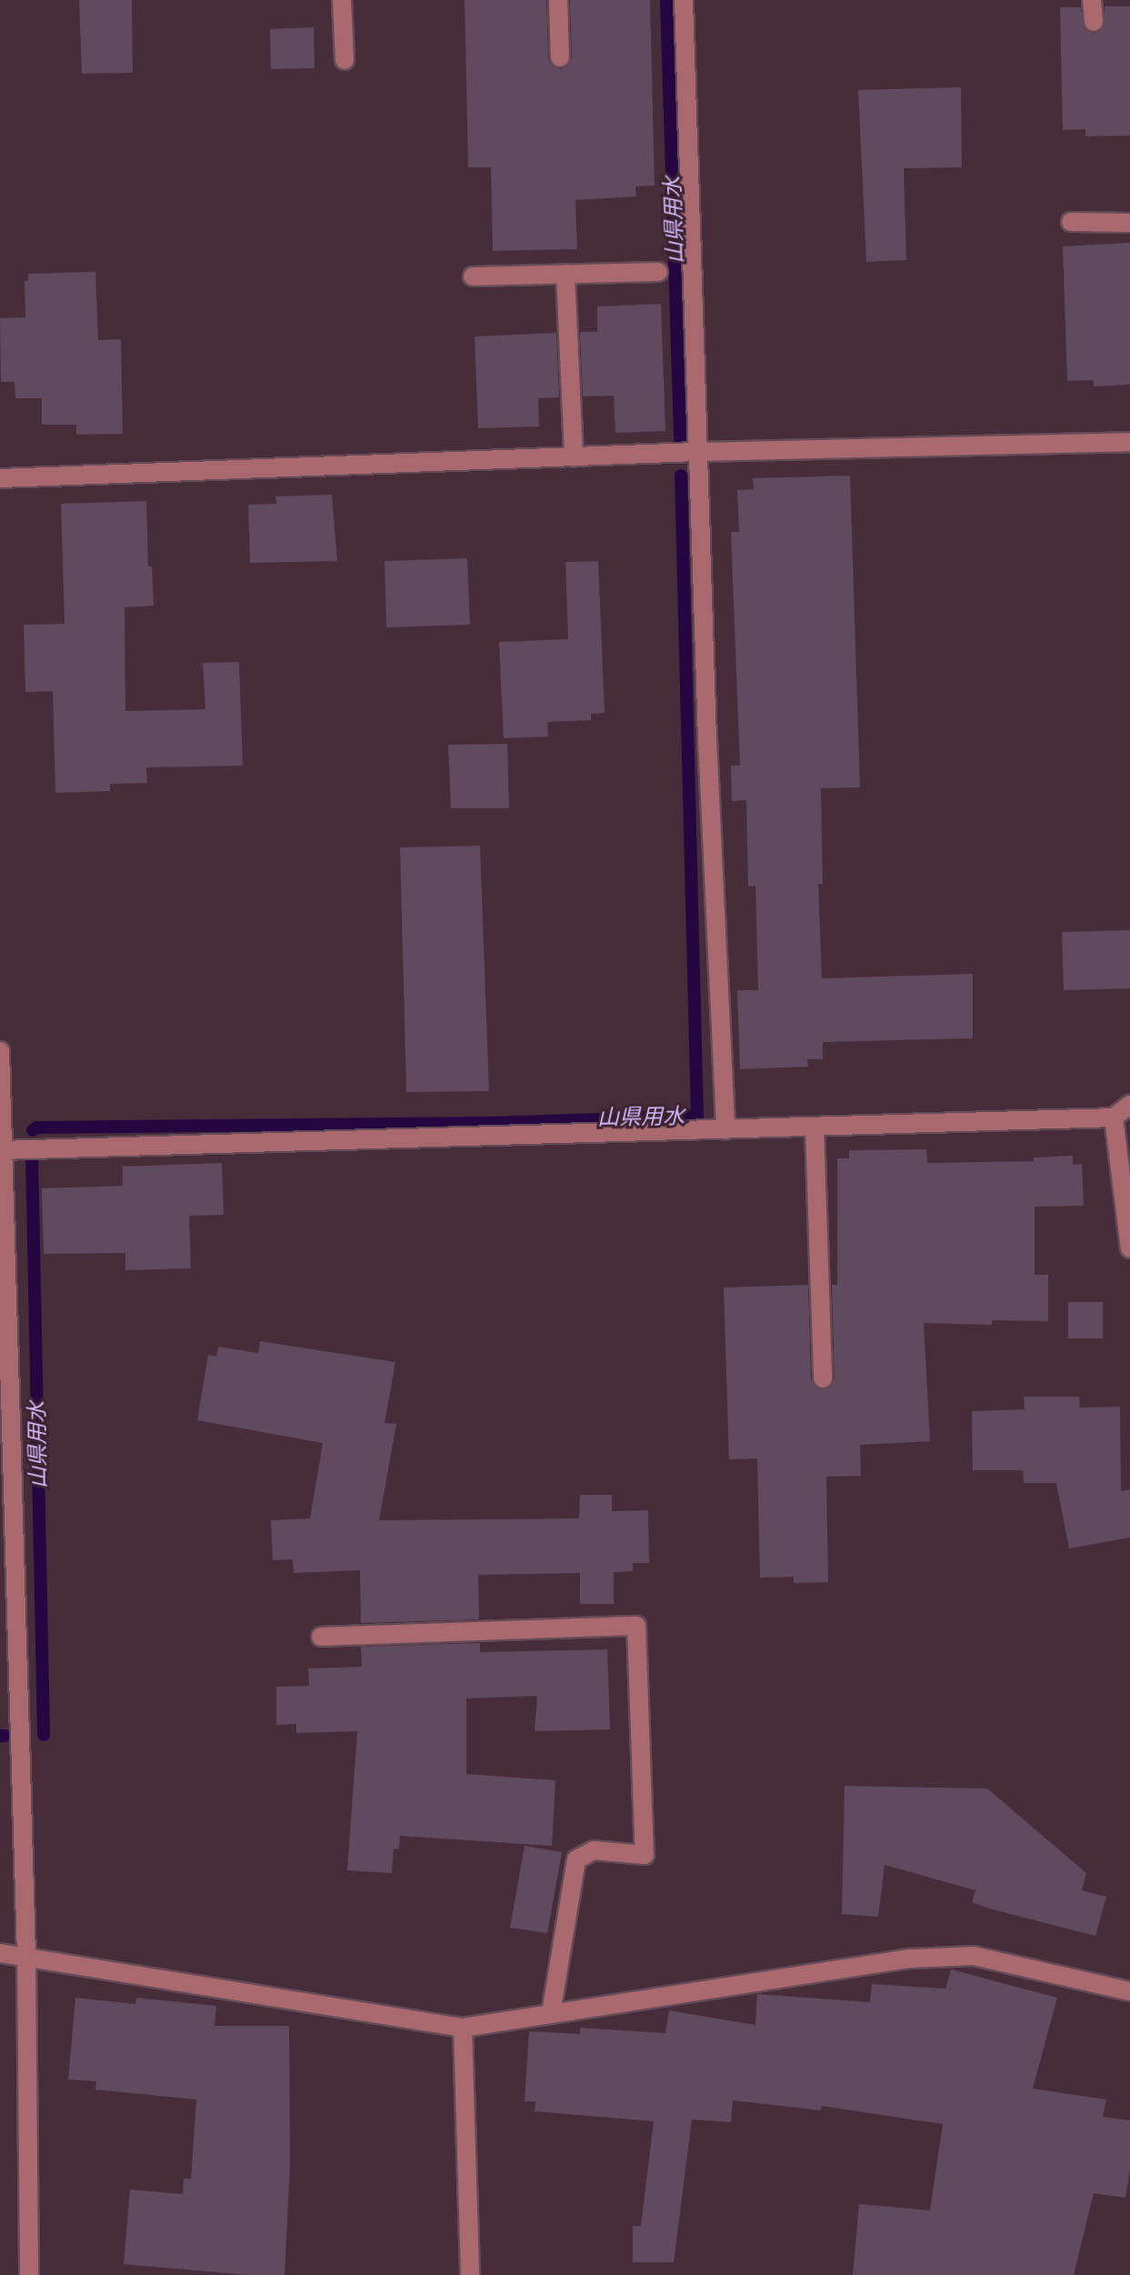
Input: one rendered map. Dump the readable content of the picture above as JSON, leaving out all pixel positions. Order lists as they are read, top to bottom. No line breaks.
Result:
{"water":["山県用水"]}
